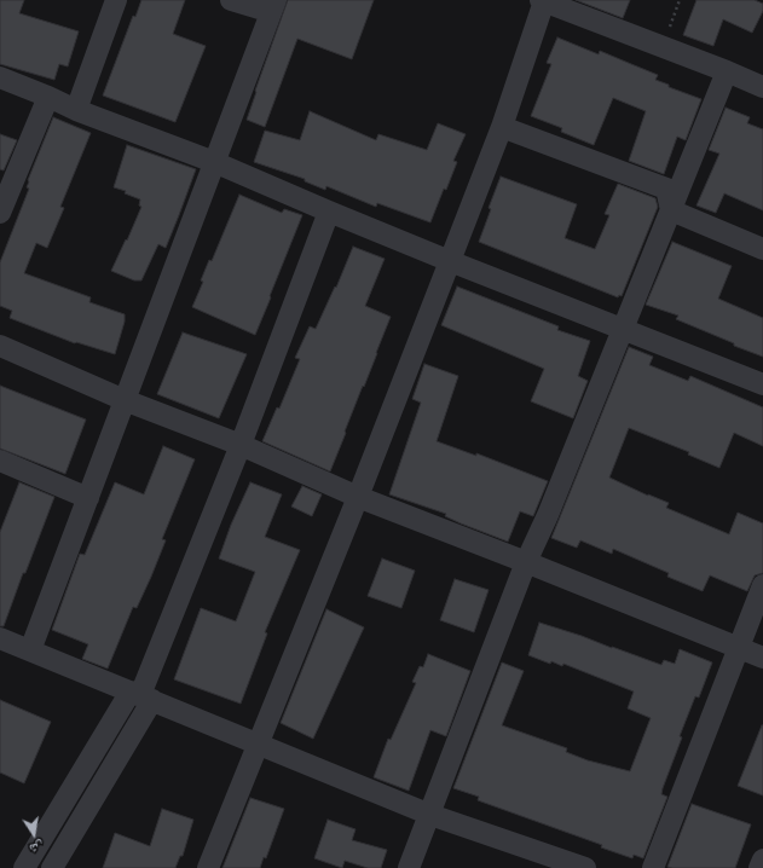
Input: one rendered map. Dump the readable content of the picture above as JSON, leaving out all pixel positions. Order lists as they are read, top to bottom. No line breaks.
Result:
{"north":"bottom"}
